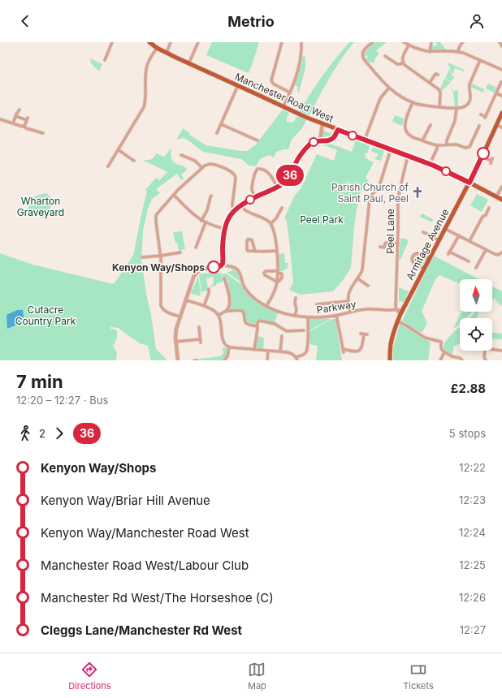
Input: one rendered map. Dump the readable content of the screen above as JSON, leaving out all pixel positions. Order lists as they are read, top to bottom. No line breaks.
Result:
{"streets":{"main road":["Manchester Road West","Armitage Avenue"],"street":["Peel Lane","Parkway"]},"crossings":[["Manchester Road West","Peel Lane"],["Manchester Road West","Armitage Avenue"],["Peel Lane","Parkway"]],"parks":["Wharton Graveyard","Peel Park","Cutacre Country Park"],"places":{"church":["Parish Church of Saint Paul, Peel"],"other":["Kenyon Way/Shops"]},"lines":["bus line 36"],"north":"top","page":{"header":"Metrio","on_map":"36","heading":["7 min","12:20 – 12:27 · Bus","£2.88"],"legs":["2","36","5 stops"],"list":[{"name":"Kenyon Way/Shops","value":"12:22"},{"name":"Kenyon Way/Briar Hill Avenue","value":"12:23"},{"name":"Kenyon Way/Manchester Road West","value":"12:24"},{"name":"Manchester Road West/Labour Club","value":"12:25"},{"name":"Manchester Rd West/The Horseshoe (C)","value":"12:26"},{"name":"Cleggs Lane/Manchester Rd West","value":"12:27"}],"tabs":["Directions","Map","Tickets"]}}
